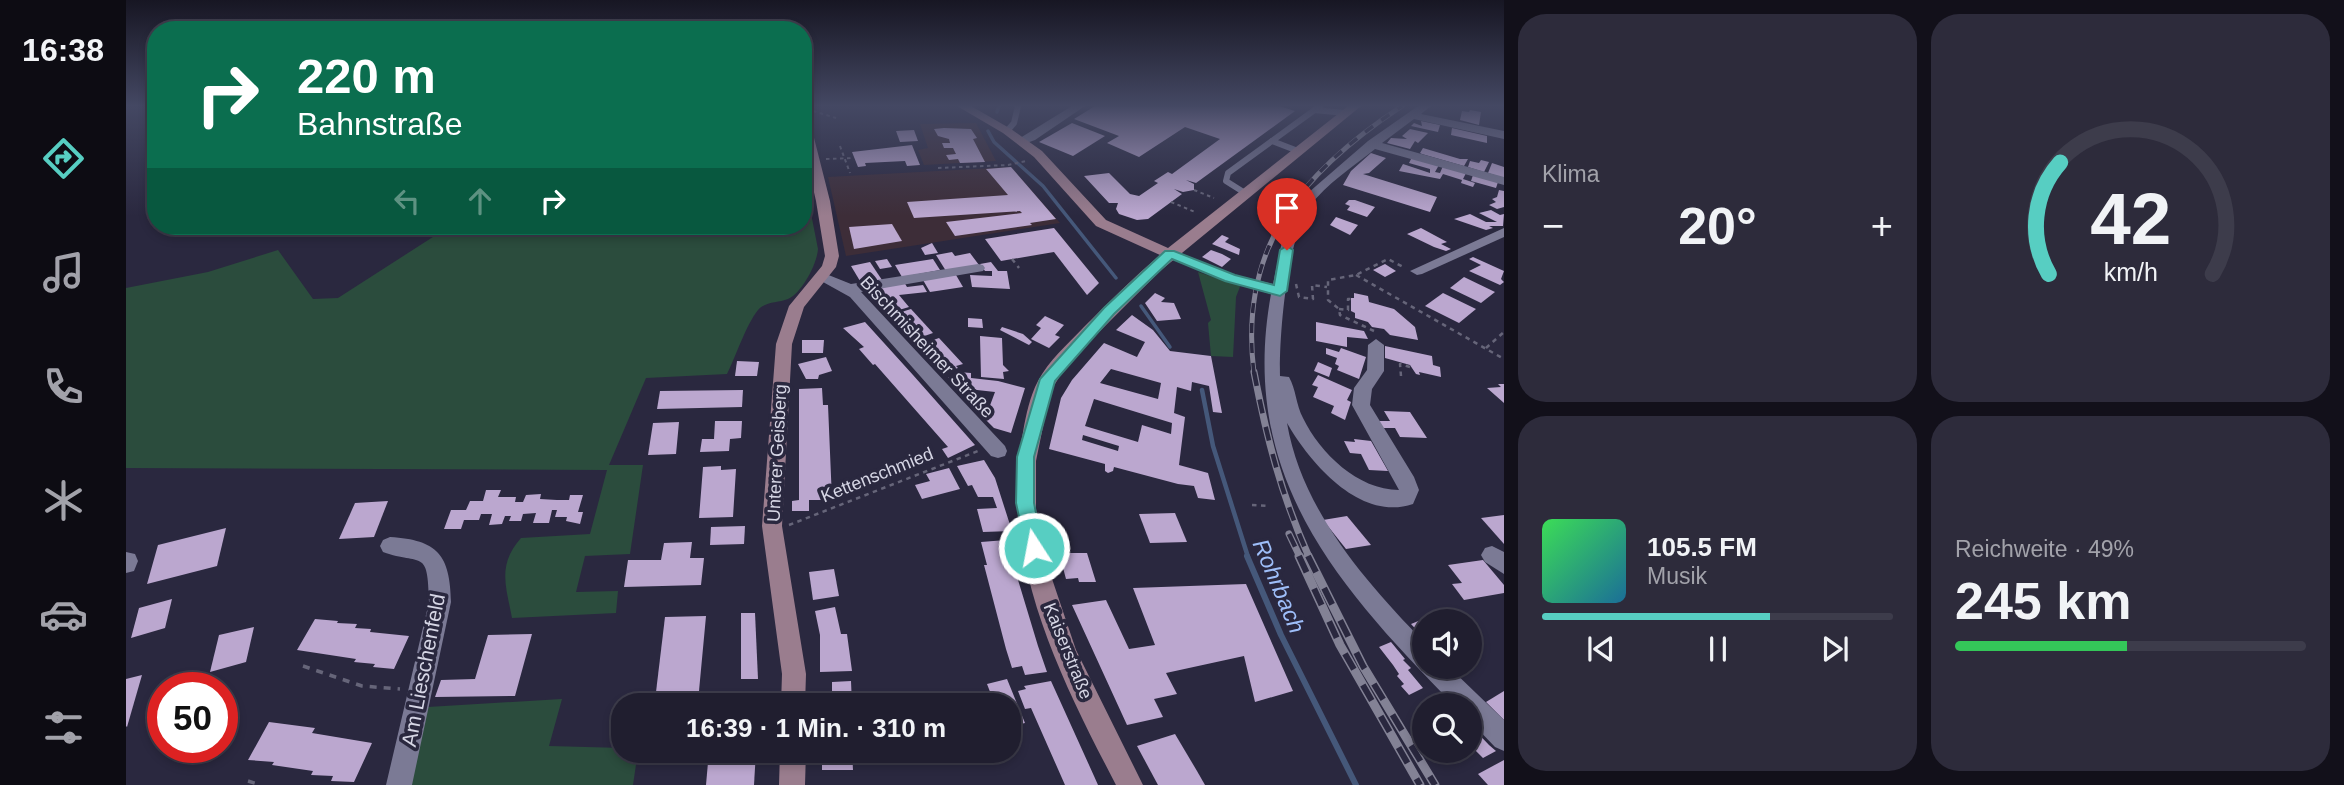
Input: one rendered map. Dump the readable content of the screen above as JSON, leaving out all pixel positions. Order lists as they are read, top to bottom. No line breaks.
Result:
{"streets":{"main road":["Unterer Geisberg","Kaiserstraße"],"street":["Bischmisheimer Straße","Am Lieschenfeld"],"path":["Kettenschmied"]},"crossings":[["Bischmisheimer Straße","Unterer Geisberg"]],"water":["Rohrbach"],"page":{"tabs":"16:38","tile":["Klima",["Reichweite · 49%","245 km"]],"turn":["220 m","Bahnstraße"],"heat":["−","20°","+"],"song":["105.5 FM","Musik"],"limit":"50","trip":"16:39 · 1 Min. · 310 m","gauge":["42","km/h"]}}
